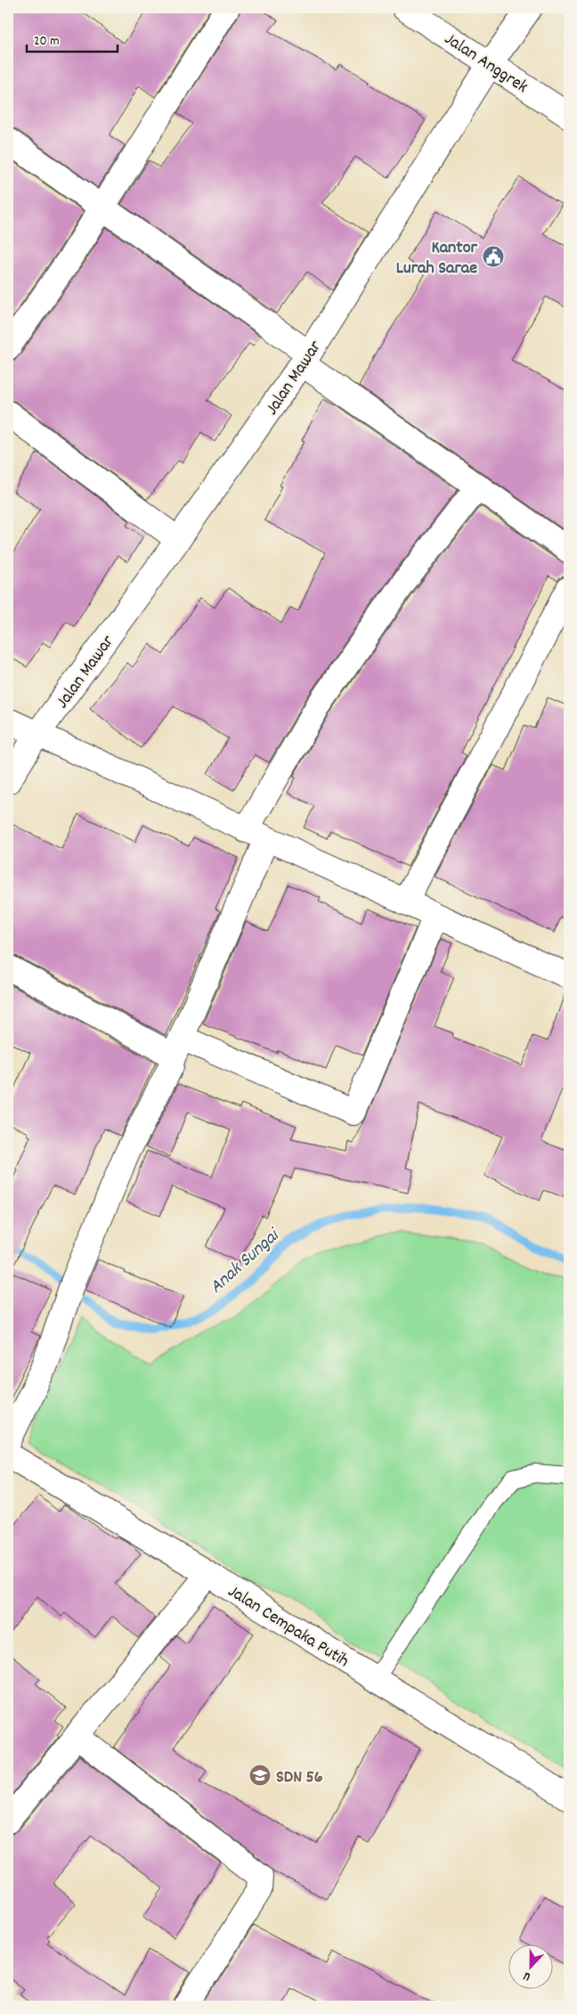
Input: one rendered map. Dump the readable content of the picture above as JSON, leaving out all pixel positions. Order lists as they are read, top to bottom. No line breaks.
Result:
{"streets":{"street":["Jalan Anggrek","Jalan Mawar","Jalan Cempaka Putih"]},"crossings":[["Jalan Anggrek","Jalan Mawar"]],"water":["Anak Sungai"],"places":{"public building":["Kantor Lurah Sarae"],"school or university":["SDN 56"]},"scale_bar":"20 m","north":"bottom"}
